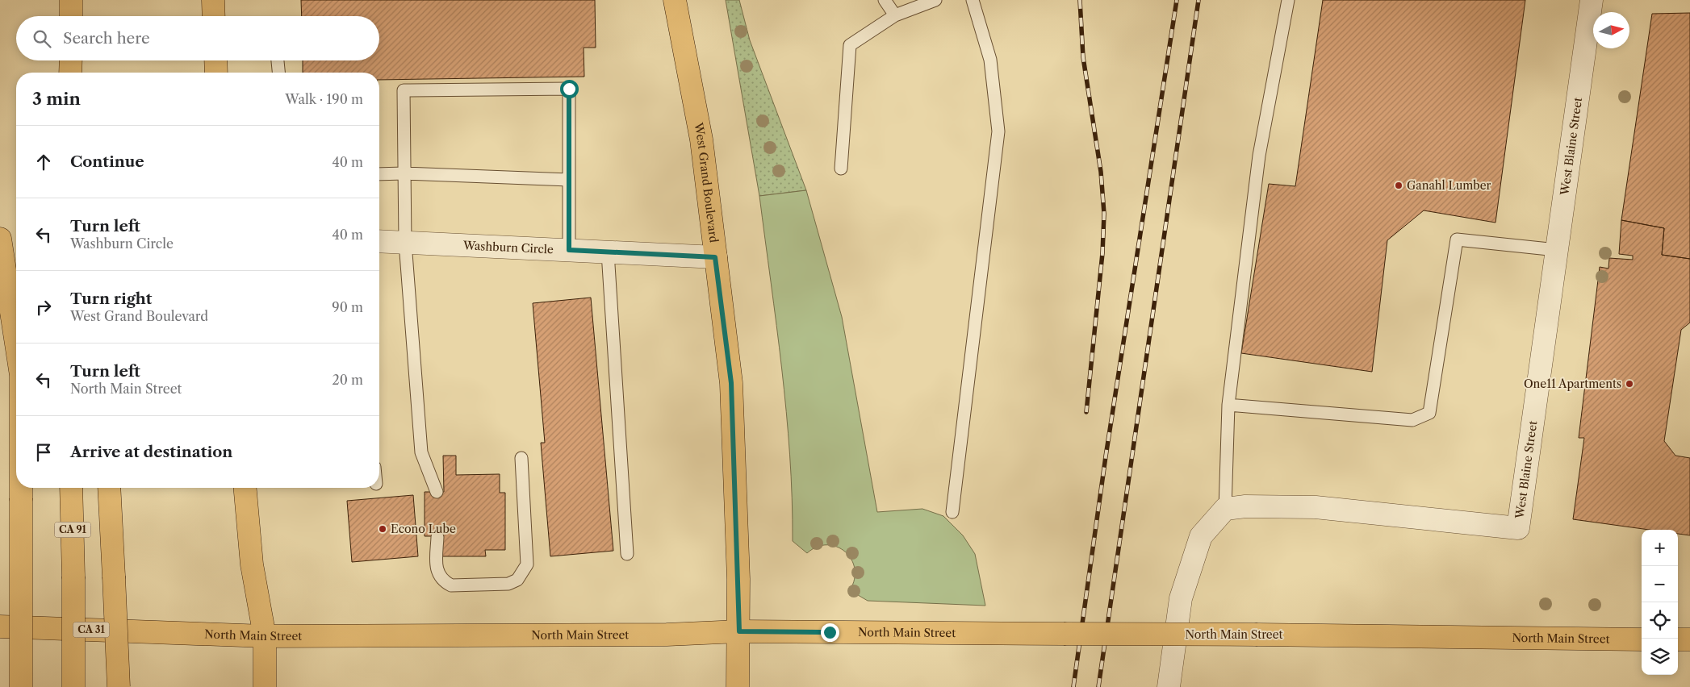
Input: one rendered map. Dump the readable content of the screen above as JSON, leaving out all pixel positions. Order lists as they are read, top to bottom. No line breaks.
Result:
{"streets":{"main road":["West Grand Boulevard","CA 91","CA 31","North Main Street"],"street":["West Blaine Street","Washburn Circle"]},"crossings":[["West Grand Boulevard","Washburn Circle"],["West Grand Boulevard","North Main Street"]],"places":["Ganahl Lumber","One11 Apartments","Econo Lube"],"north":"right","page":{"search":"Search here","heading":["3 min","Walk · 190 m"],"list":[["Continue","40 m"],["Turn left","Washburn Circle","40 m"],["Turn right","West Grand Boulevard","90 m"],["Turn left","North Main Street","20 m"],"Arrive at destination"],"map_buttons":["+","−"]}}
